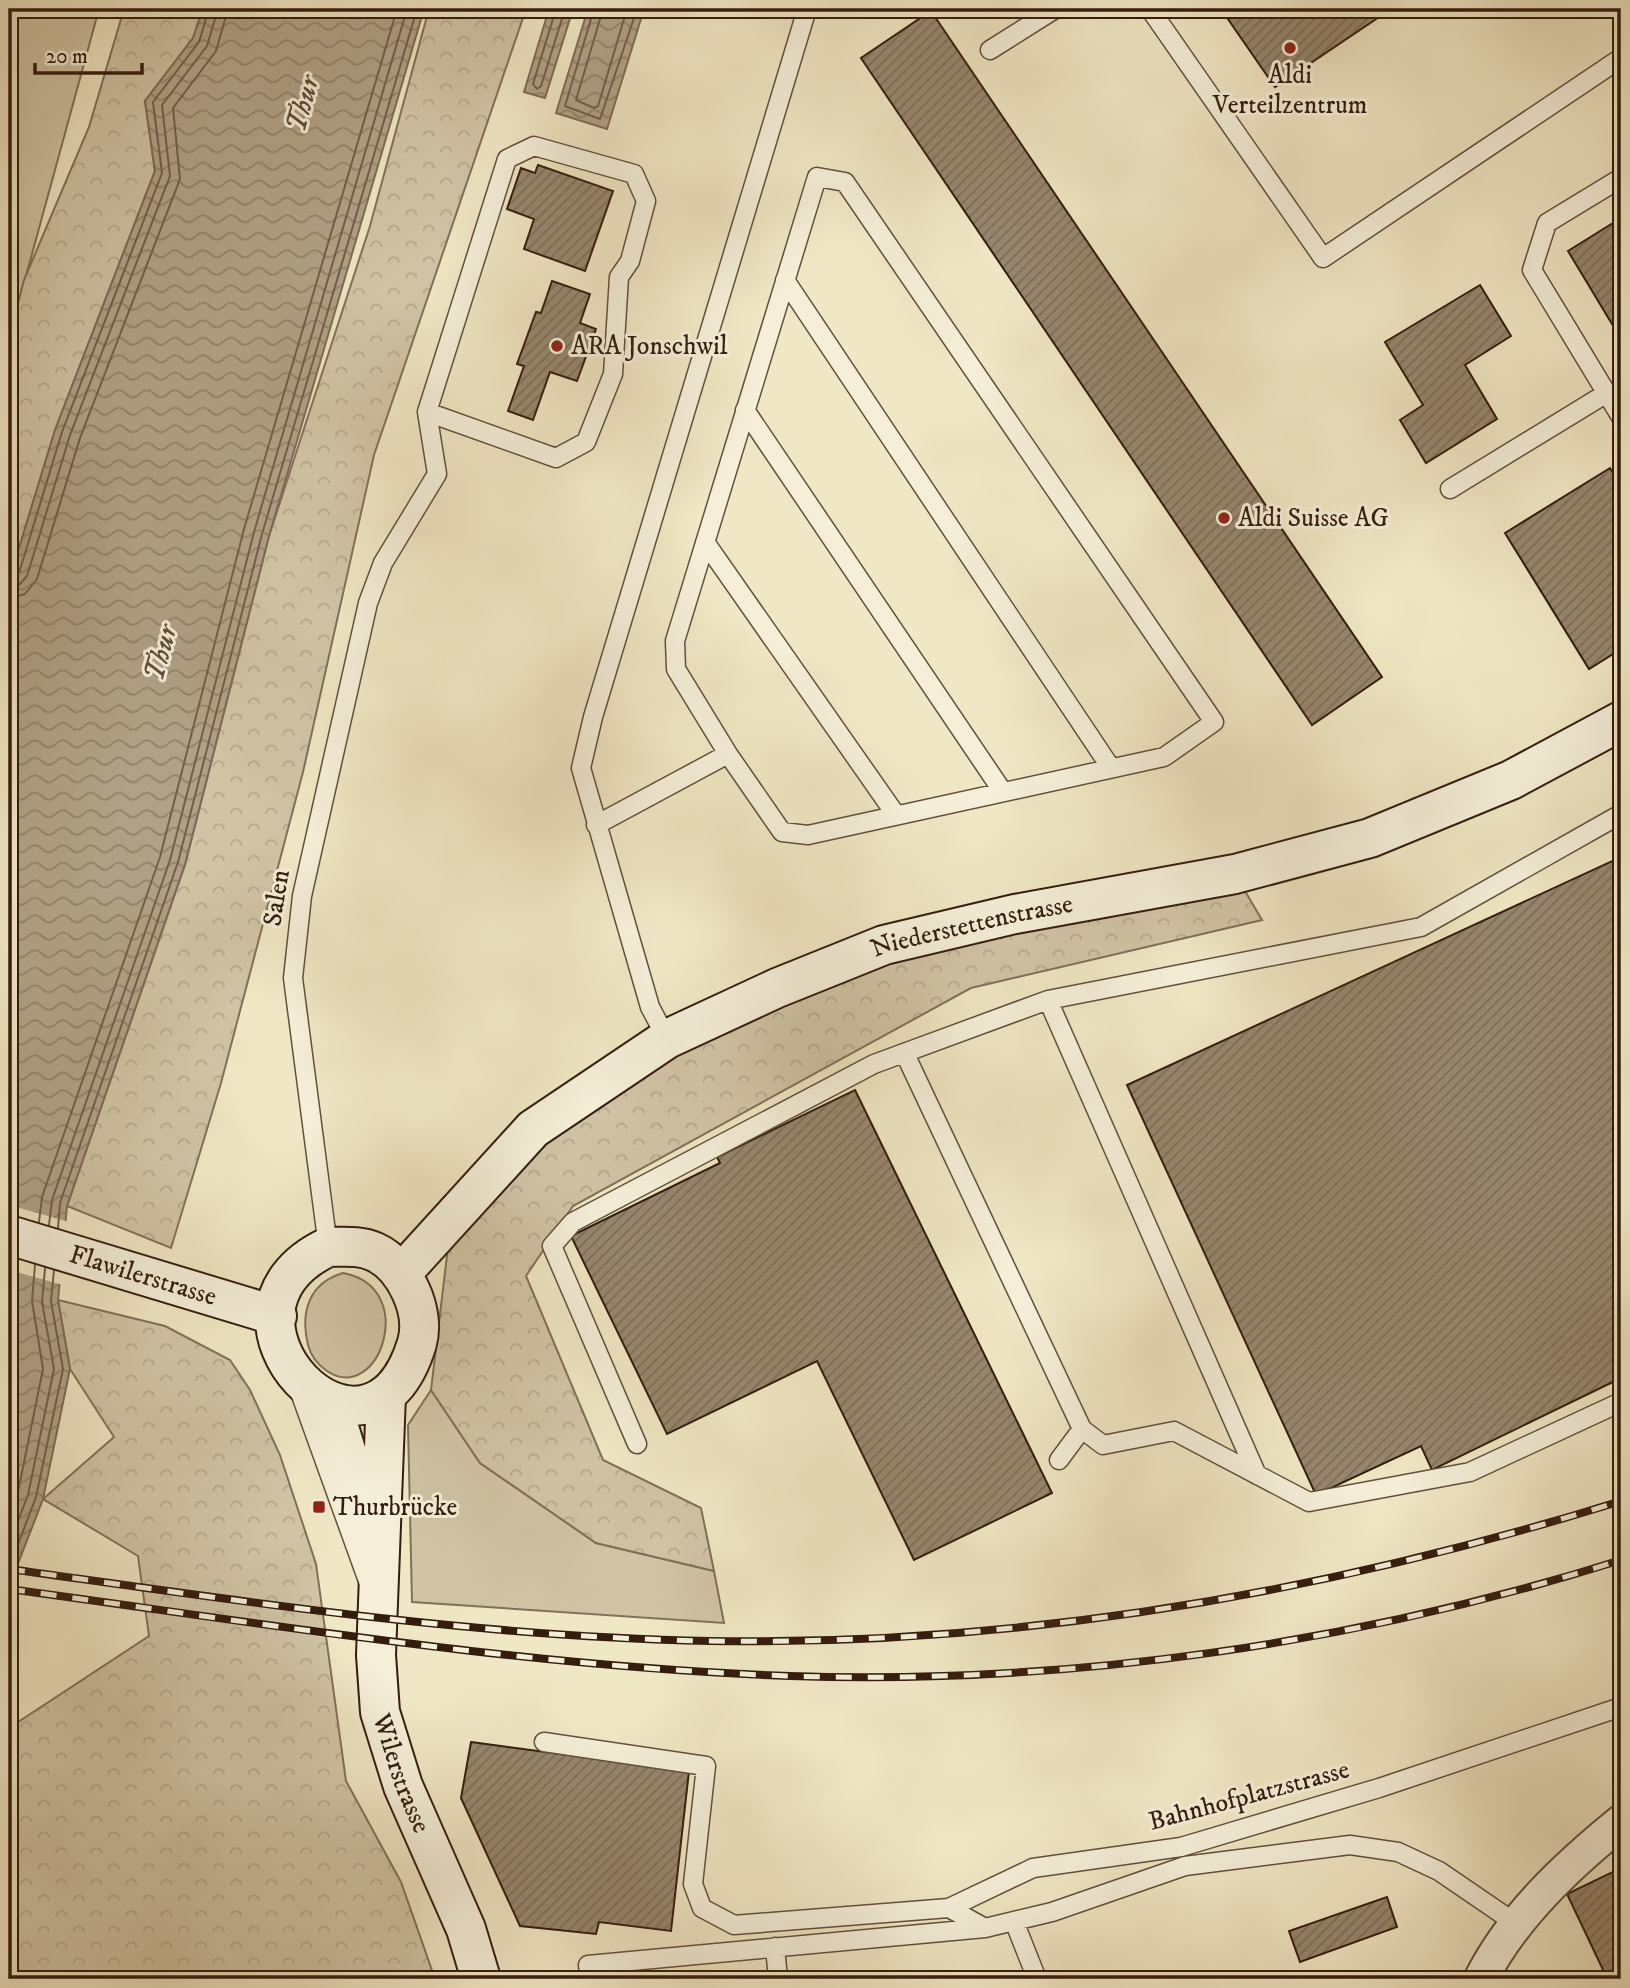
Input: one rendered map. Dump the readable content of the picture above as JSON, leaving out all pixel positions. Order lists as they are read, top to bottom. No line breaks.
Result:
{"streets":{"main road":["Niederstettenstrasse","Flawilerstrasse","Wilerstrasse"],"lane":["Salen","Bahnhofplatzstrasse"]},"crossings":[["Salen","Niederstettenstrasse"],["Salen","Flawilerstrasse"],["Salen","Wilerstrasse"],["Niederstettenstrasse","Flawilerstrasse"],["Niederstettenstrasse","Wilerstrasse"],["Flawilerstrasse","Wilerstrasse"]],"water":["Thur"],"places":{"other":["Aldi Verteilzentrum","ARA Jonschwil","Aldi Suisse AG"],"transit":["Thurbrücke"]},"scale_bar":"20 m"}
